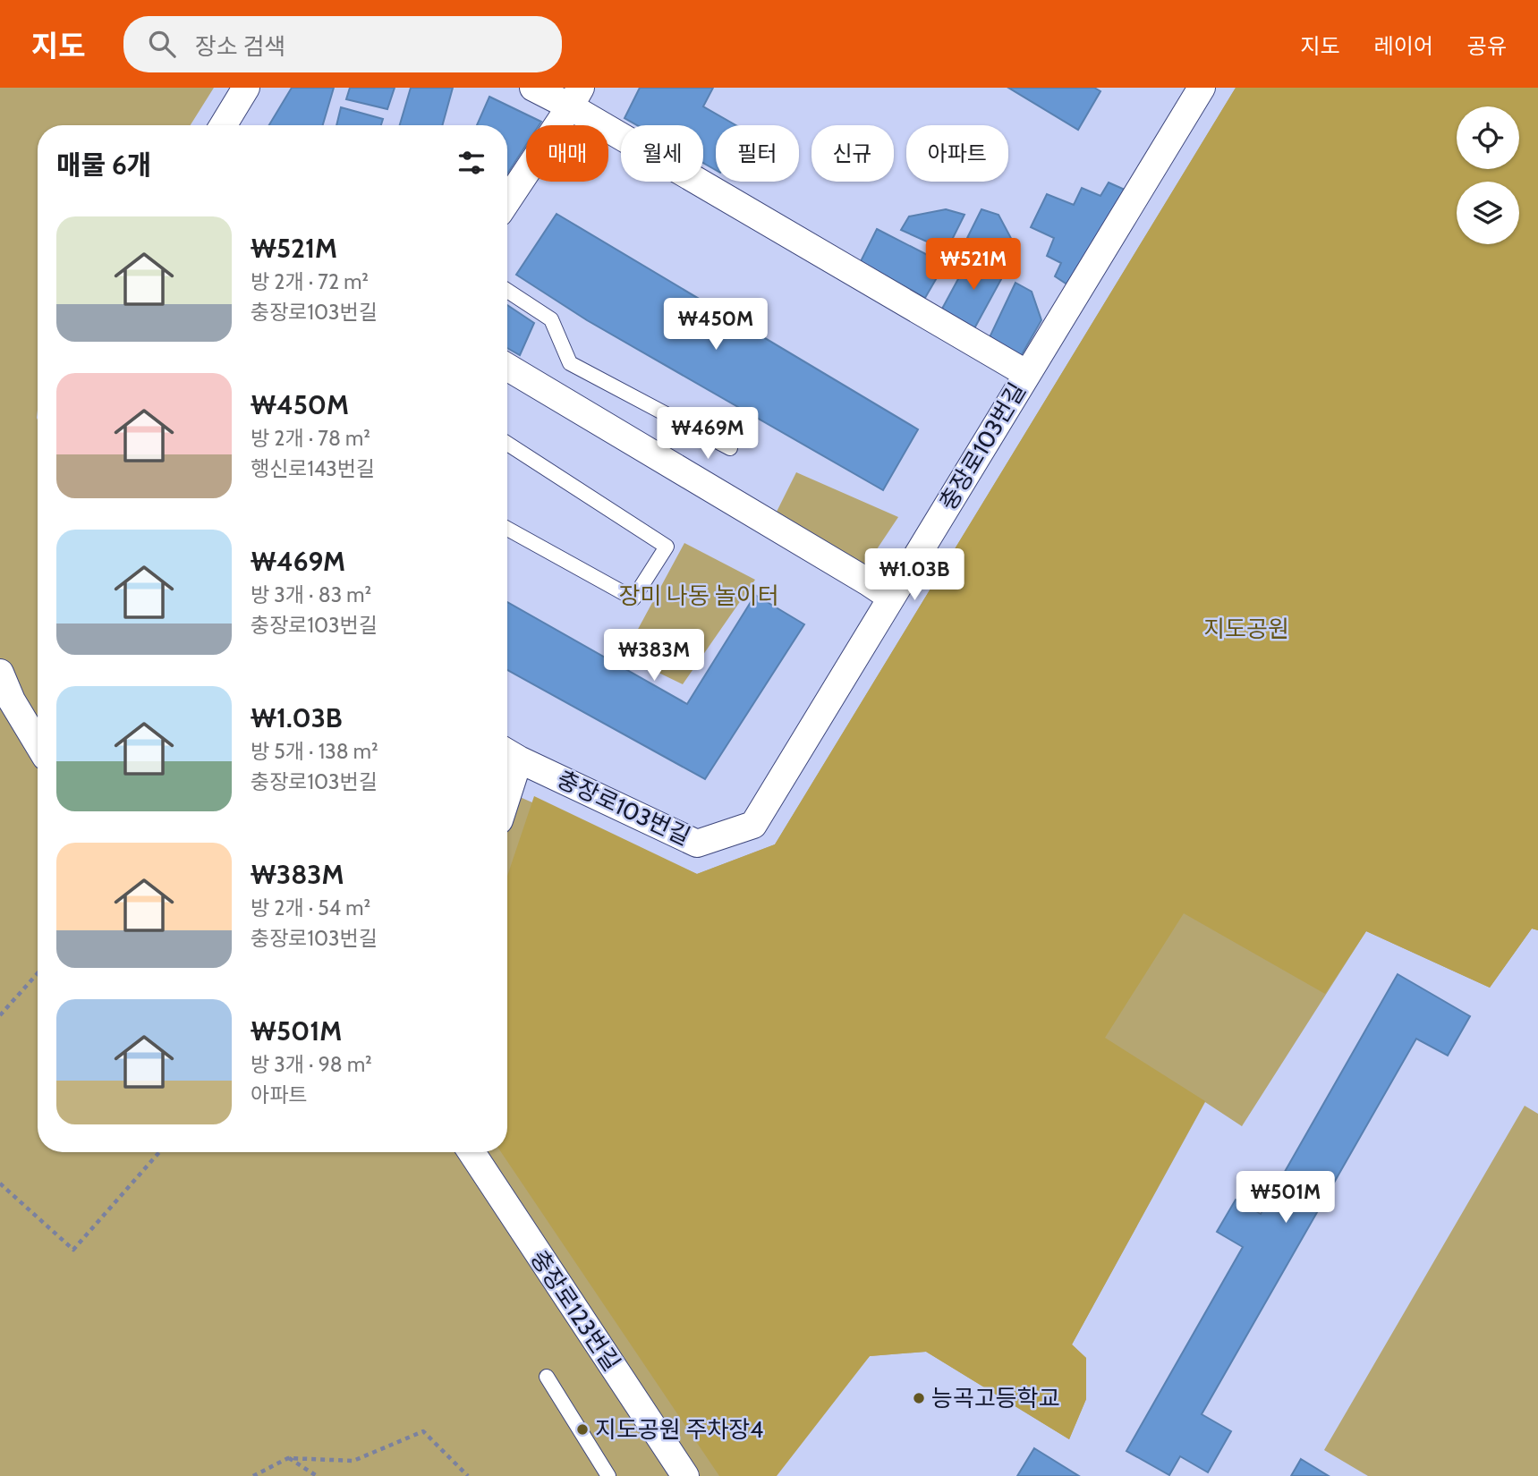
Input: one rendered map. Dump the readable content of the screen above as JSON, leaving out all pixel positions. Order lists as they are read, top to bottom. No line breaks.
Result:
{"streets":{"street":["충장로103번길","충장로123번길"]},"parks":["장미 나동 놀이터","지도공원"],"places":["능곡고등학교","지도공원 주차장4"],"page":{"header":"지도","search":"장소 검색","nav":["지도","레이어","공유"],"chip":["매매","월세","필터","신규","아파트"],"heading":"매물 6개","list":[{"name":"₩521M","note":"방 2개 · 72 m² · 충장로103번길"},{"name":"₩450M","note":"방 2개 · 78 m² · 행신로143번길"},{"name":"₩469M","note":"방 3개 · 83 m² · 충장로103번길"},{"name":"₩1.03B","note":"방 5개 · 138 m² · 충장로103번길"},{"name":"₩383M","note":"방 2개 · 54 m² · 충장로103번길"},{"name":"₩501M","note":"방 3개 · 98 m² · 아파트"}],"price":["₩521M","₩450M","₩469M","₩1.03B","₩383M","₩501M"]}}
